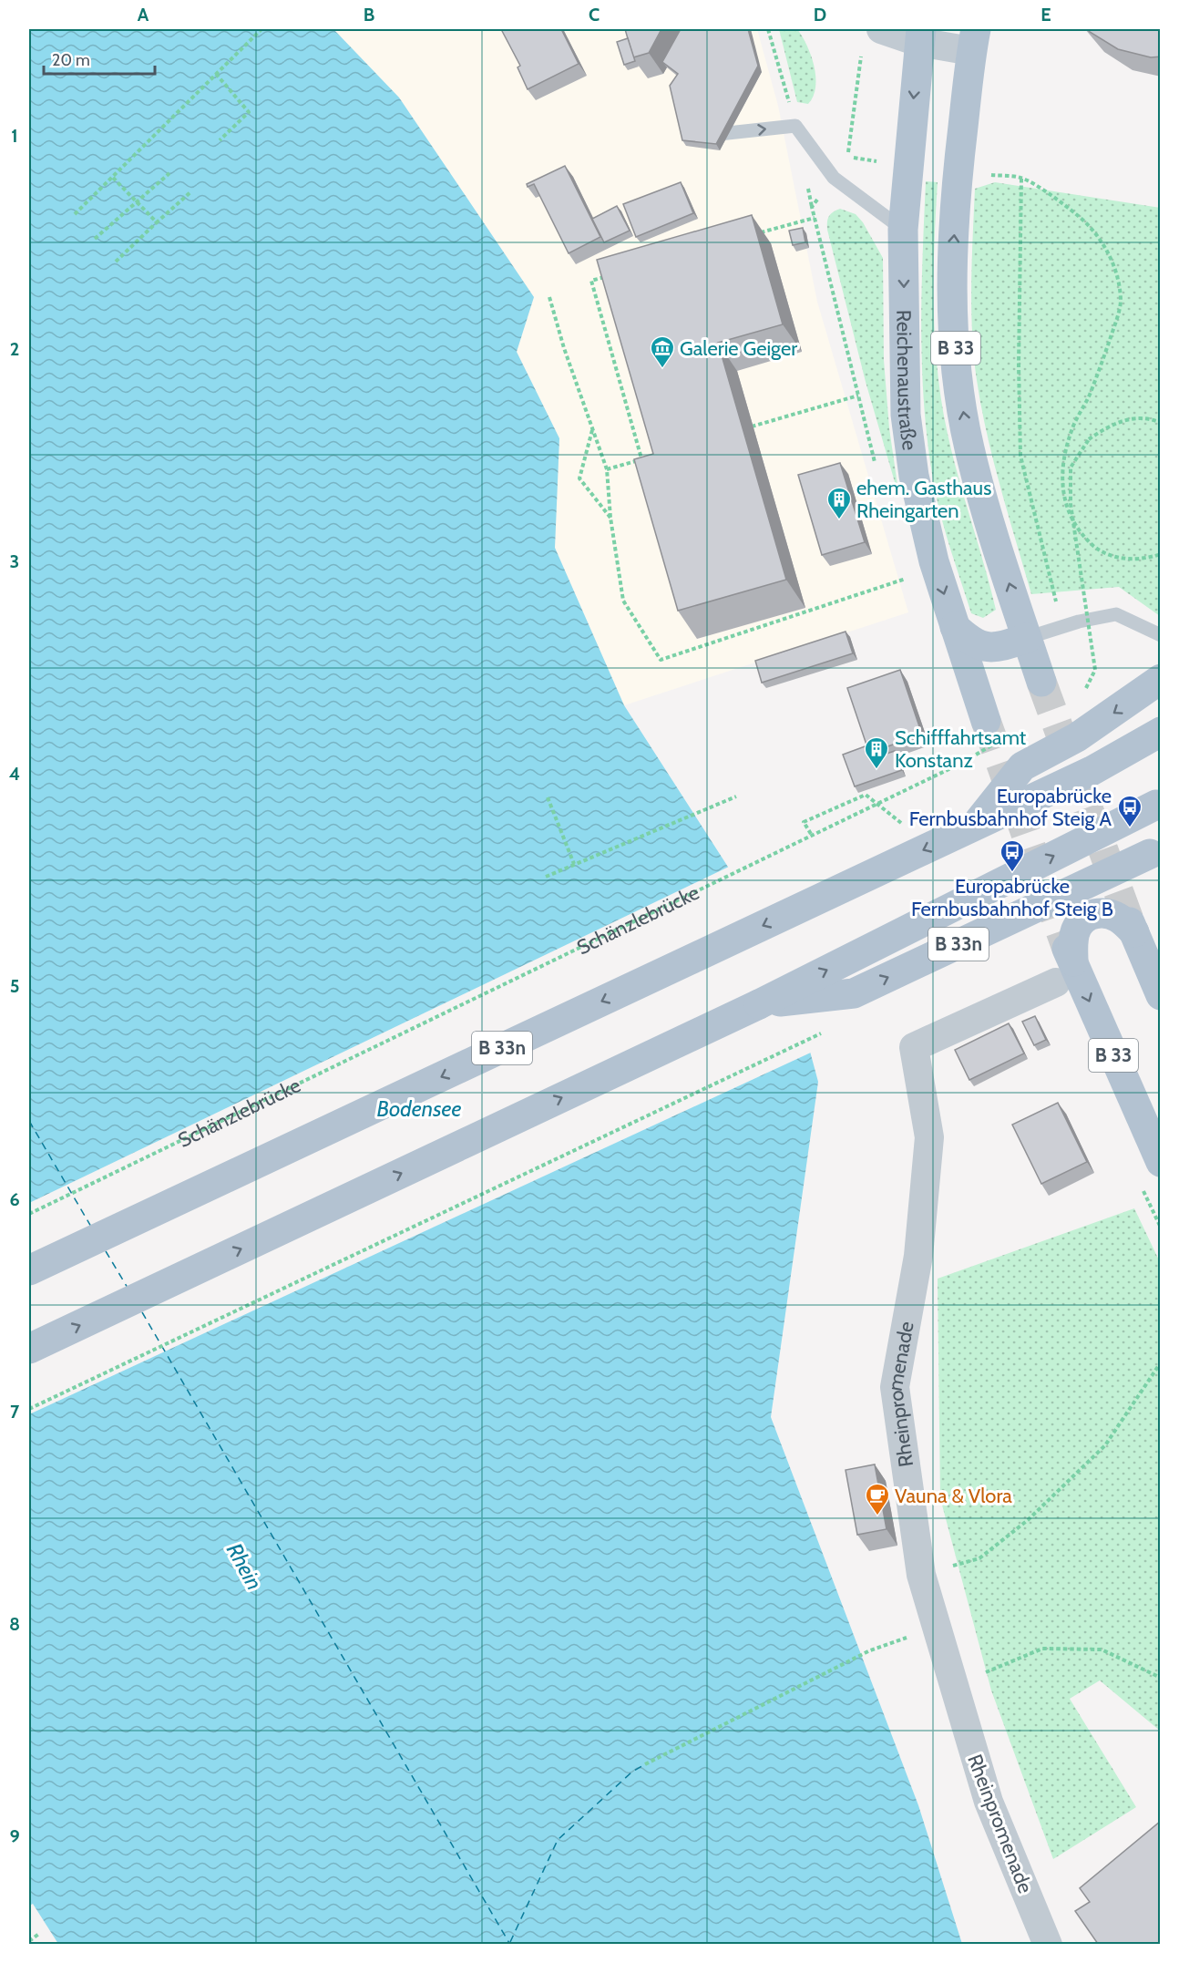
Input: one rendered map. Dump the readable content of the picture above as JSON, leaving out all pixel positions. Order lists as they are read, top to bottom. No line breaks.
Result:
{"streets":{"main road":["B 33","Reichenaustraße","B 33n"],"street":["Rheinpromenade"],"path":["Schänzlebrücke"]},"crossings":[["B 33","Rheinpromenade"],["Reichenaustraße","Schänzlebrücke"]],"water":["Bodensee","Rhein"],"places":{"museum":["Galerie Geiger"],"building":["ehem. Gasthaus Rheingarten","Schifffahrtsamt Konstanz"],"bus stop":["Europabrücke Fernbusbahnhof Steig A","Europabrücke Fernbusbahnhof Steig B"],"cafe":["Vauna & Vlora"]},"scale_bar":"20 m","grid":{"columns":["A","B","C","D","E"],"rows":["1","2","3","4","5","6","7","8","9"]}}
